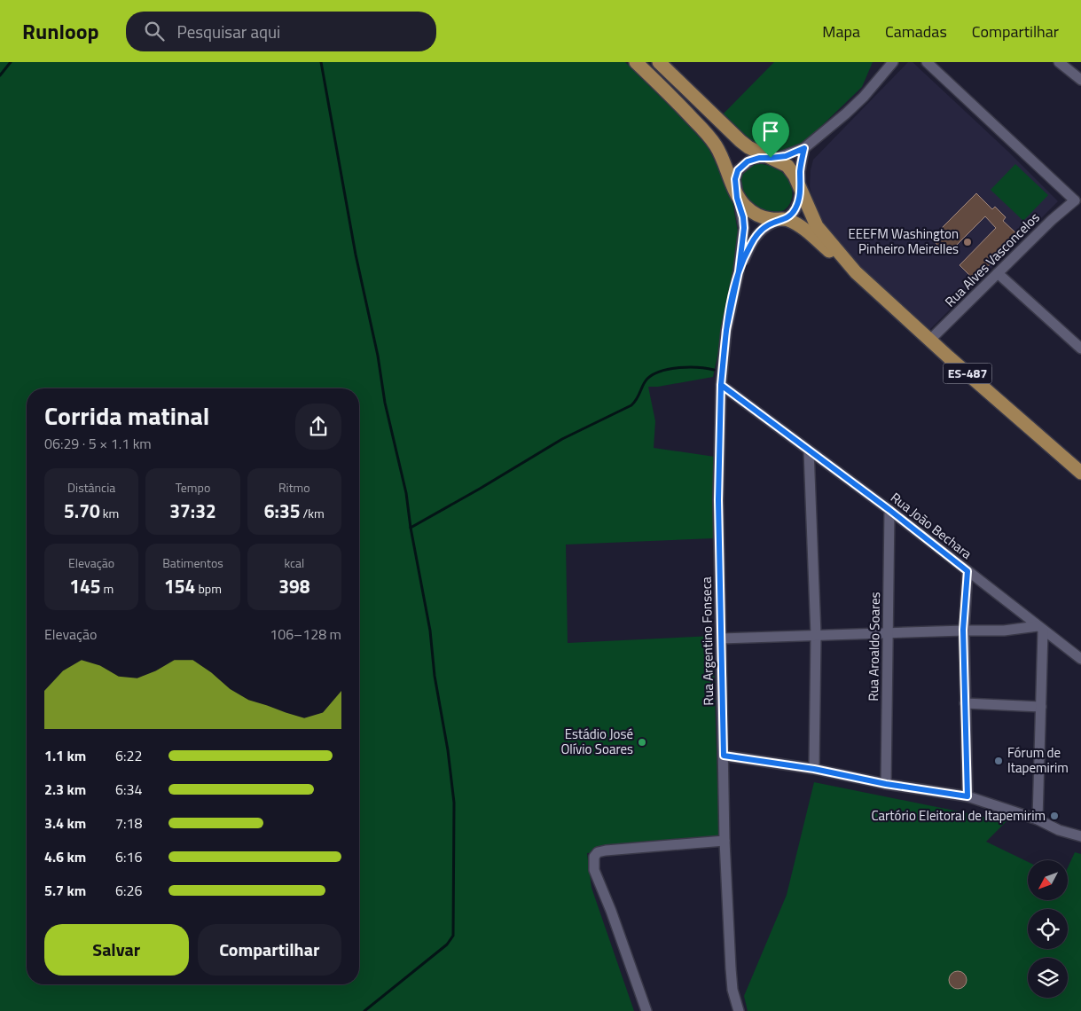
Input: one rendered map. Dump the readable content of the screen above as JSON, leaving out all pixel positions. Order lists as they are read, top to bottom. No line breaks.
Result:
{"streets":{"main road":["ES-487"],"street":["Rua Alves Vasconcelos","Rua João Bechara","Rua Argentino Fonseca","Rua Aroaldo Soares"]},"crossings":[["Rua Alves Vasconcelos","ES-487"],["Rua João Bechara","Rua Argentino Fonseca"],["Rua João Bechara","Rua Aroaldo Soares"]],"places":["EEEFM Washington Pinheiro Meirelles","Estádio José Olívio Soares","Fórum de Itapemirim","Cartório Eleitoral de Itapemirim"],"north":"bottom left","page":{"header":"Runloop","search":"Pesquisar aqui","nav":["Mapa","Camadas","Compartilhar"],"heading":["Corrida matinal","06:29 · 5 × 1.1 km"],"stats":[["Distância","5.70 km"],["Tempo","37:32"],["Ritmo","6:35 /km"],["Elevação","145 m"],["Batimentos","154 bpm"],["kcal","398"]],"chart":["Elevação","106–128 m"],"list":[{"name":"1.1 km","note":"6:22"},{"name":"2.3 km","note":"6:34"},{"name":"3.4 km","note":"7:18"},{"name":"4.6 km","note":"6:16"},{"name":"5.7 km","note":"6:26"}],"buttons":["Salvar","Compartilhar"]}}
